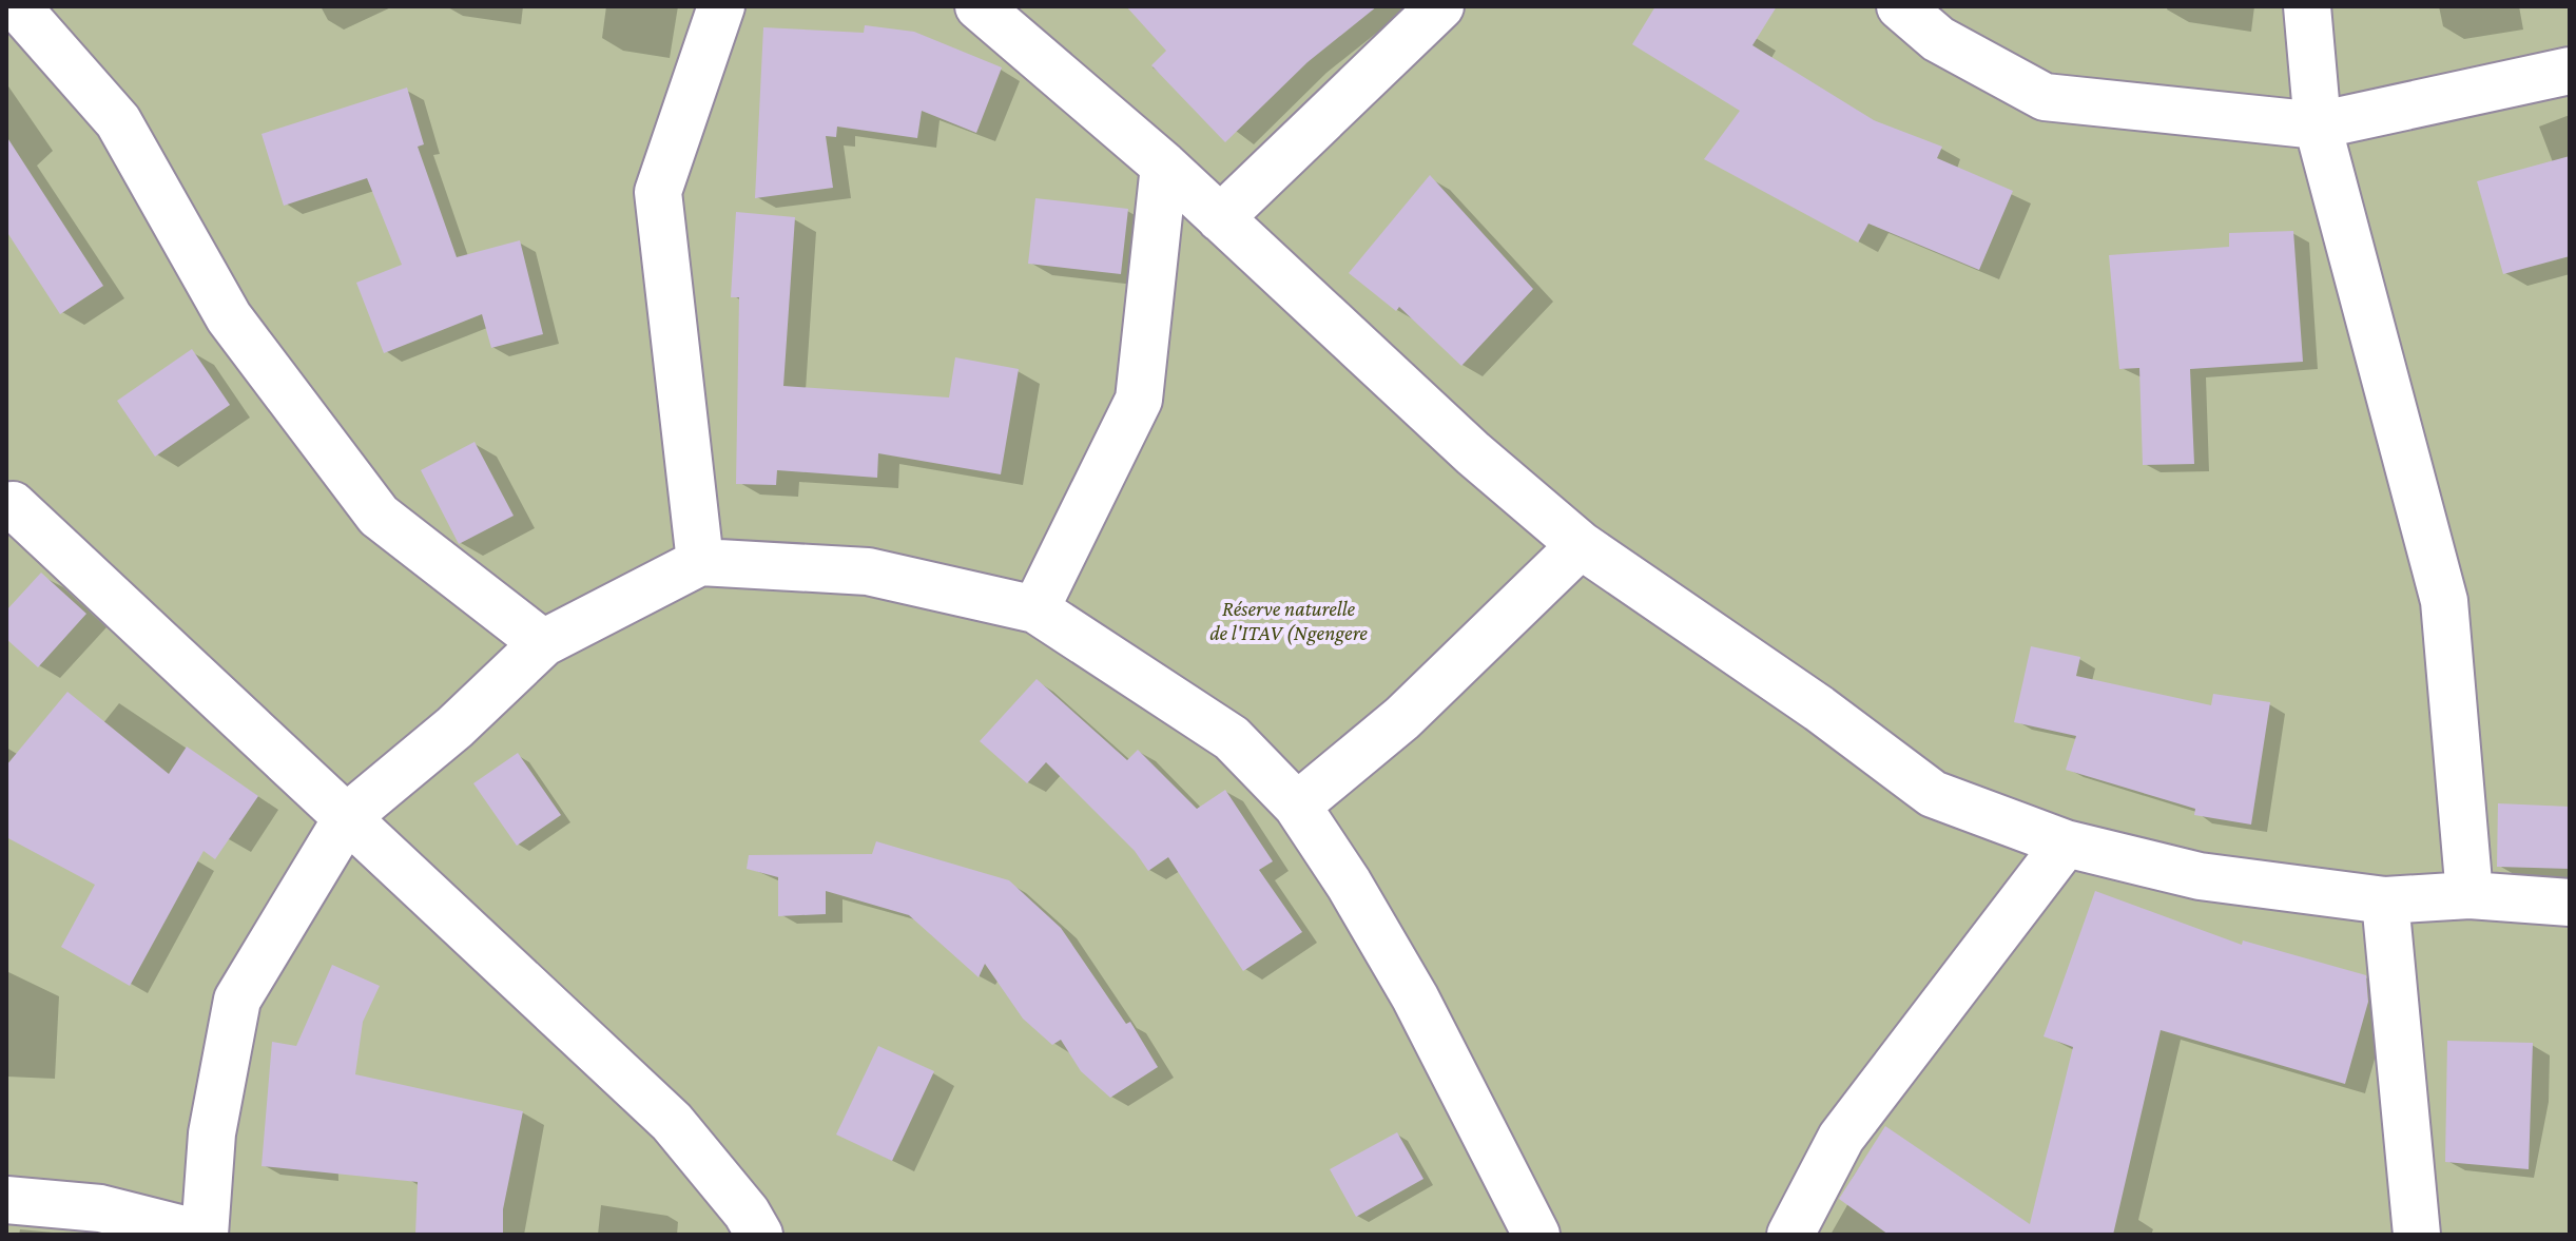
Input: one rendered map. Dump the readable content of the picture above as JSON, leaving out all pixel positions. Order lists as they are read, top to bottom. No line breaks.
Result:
{"parks":["Réserve naturelle de l'ITAV (Ngengere"]}
